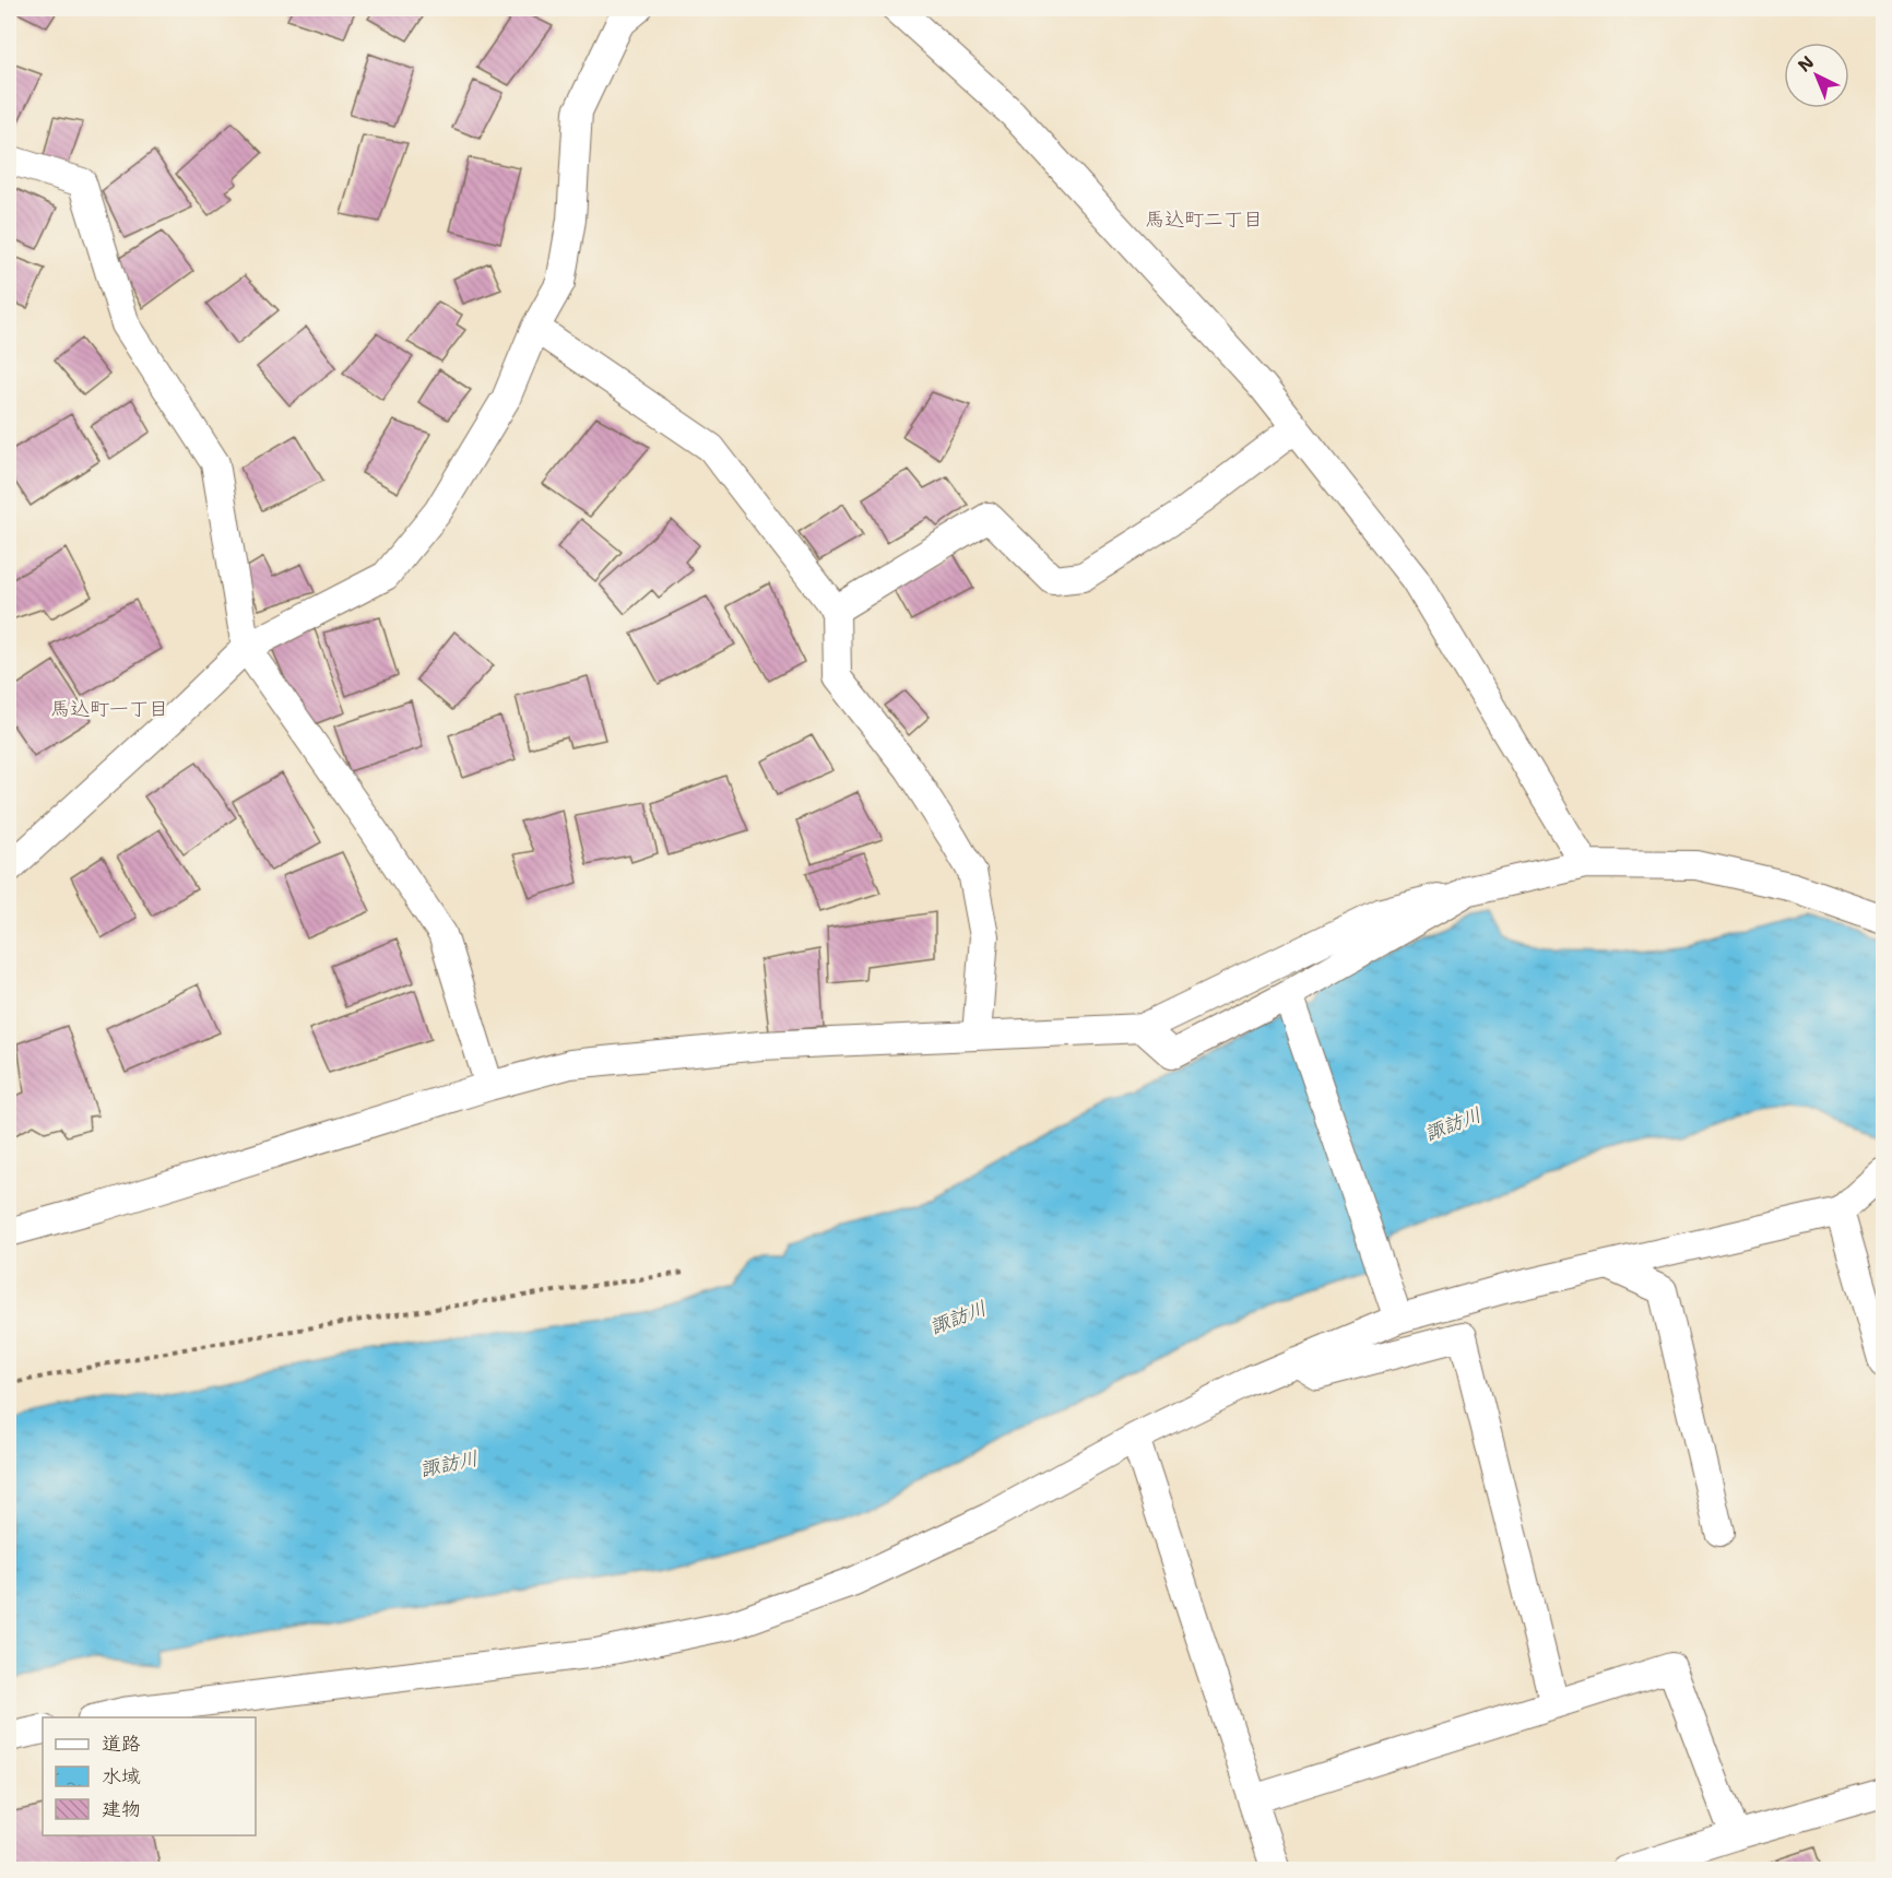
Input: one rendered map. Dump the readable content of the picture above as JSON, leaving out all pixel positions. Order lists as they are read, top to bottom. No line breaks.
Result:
{"districts":["馬込町二丁目","馬込町一丁目"],"water":["諏訪川"],"legend":["道路","水域","建物"],"north":"top left"}
